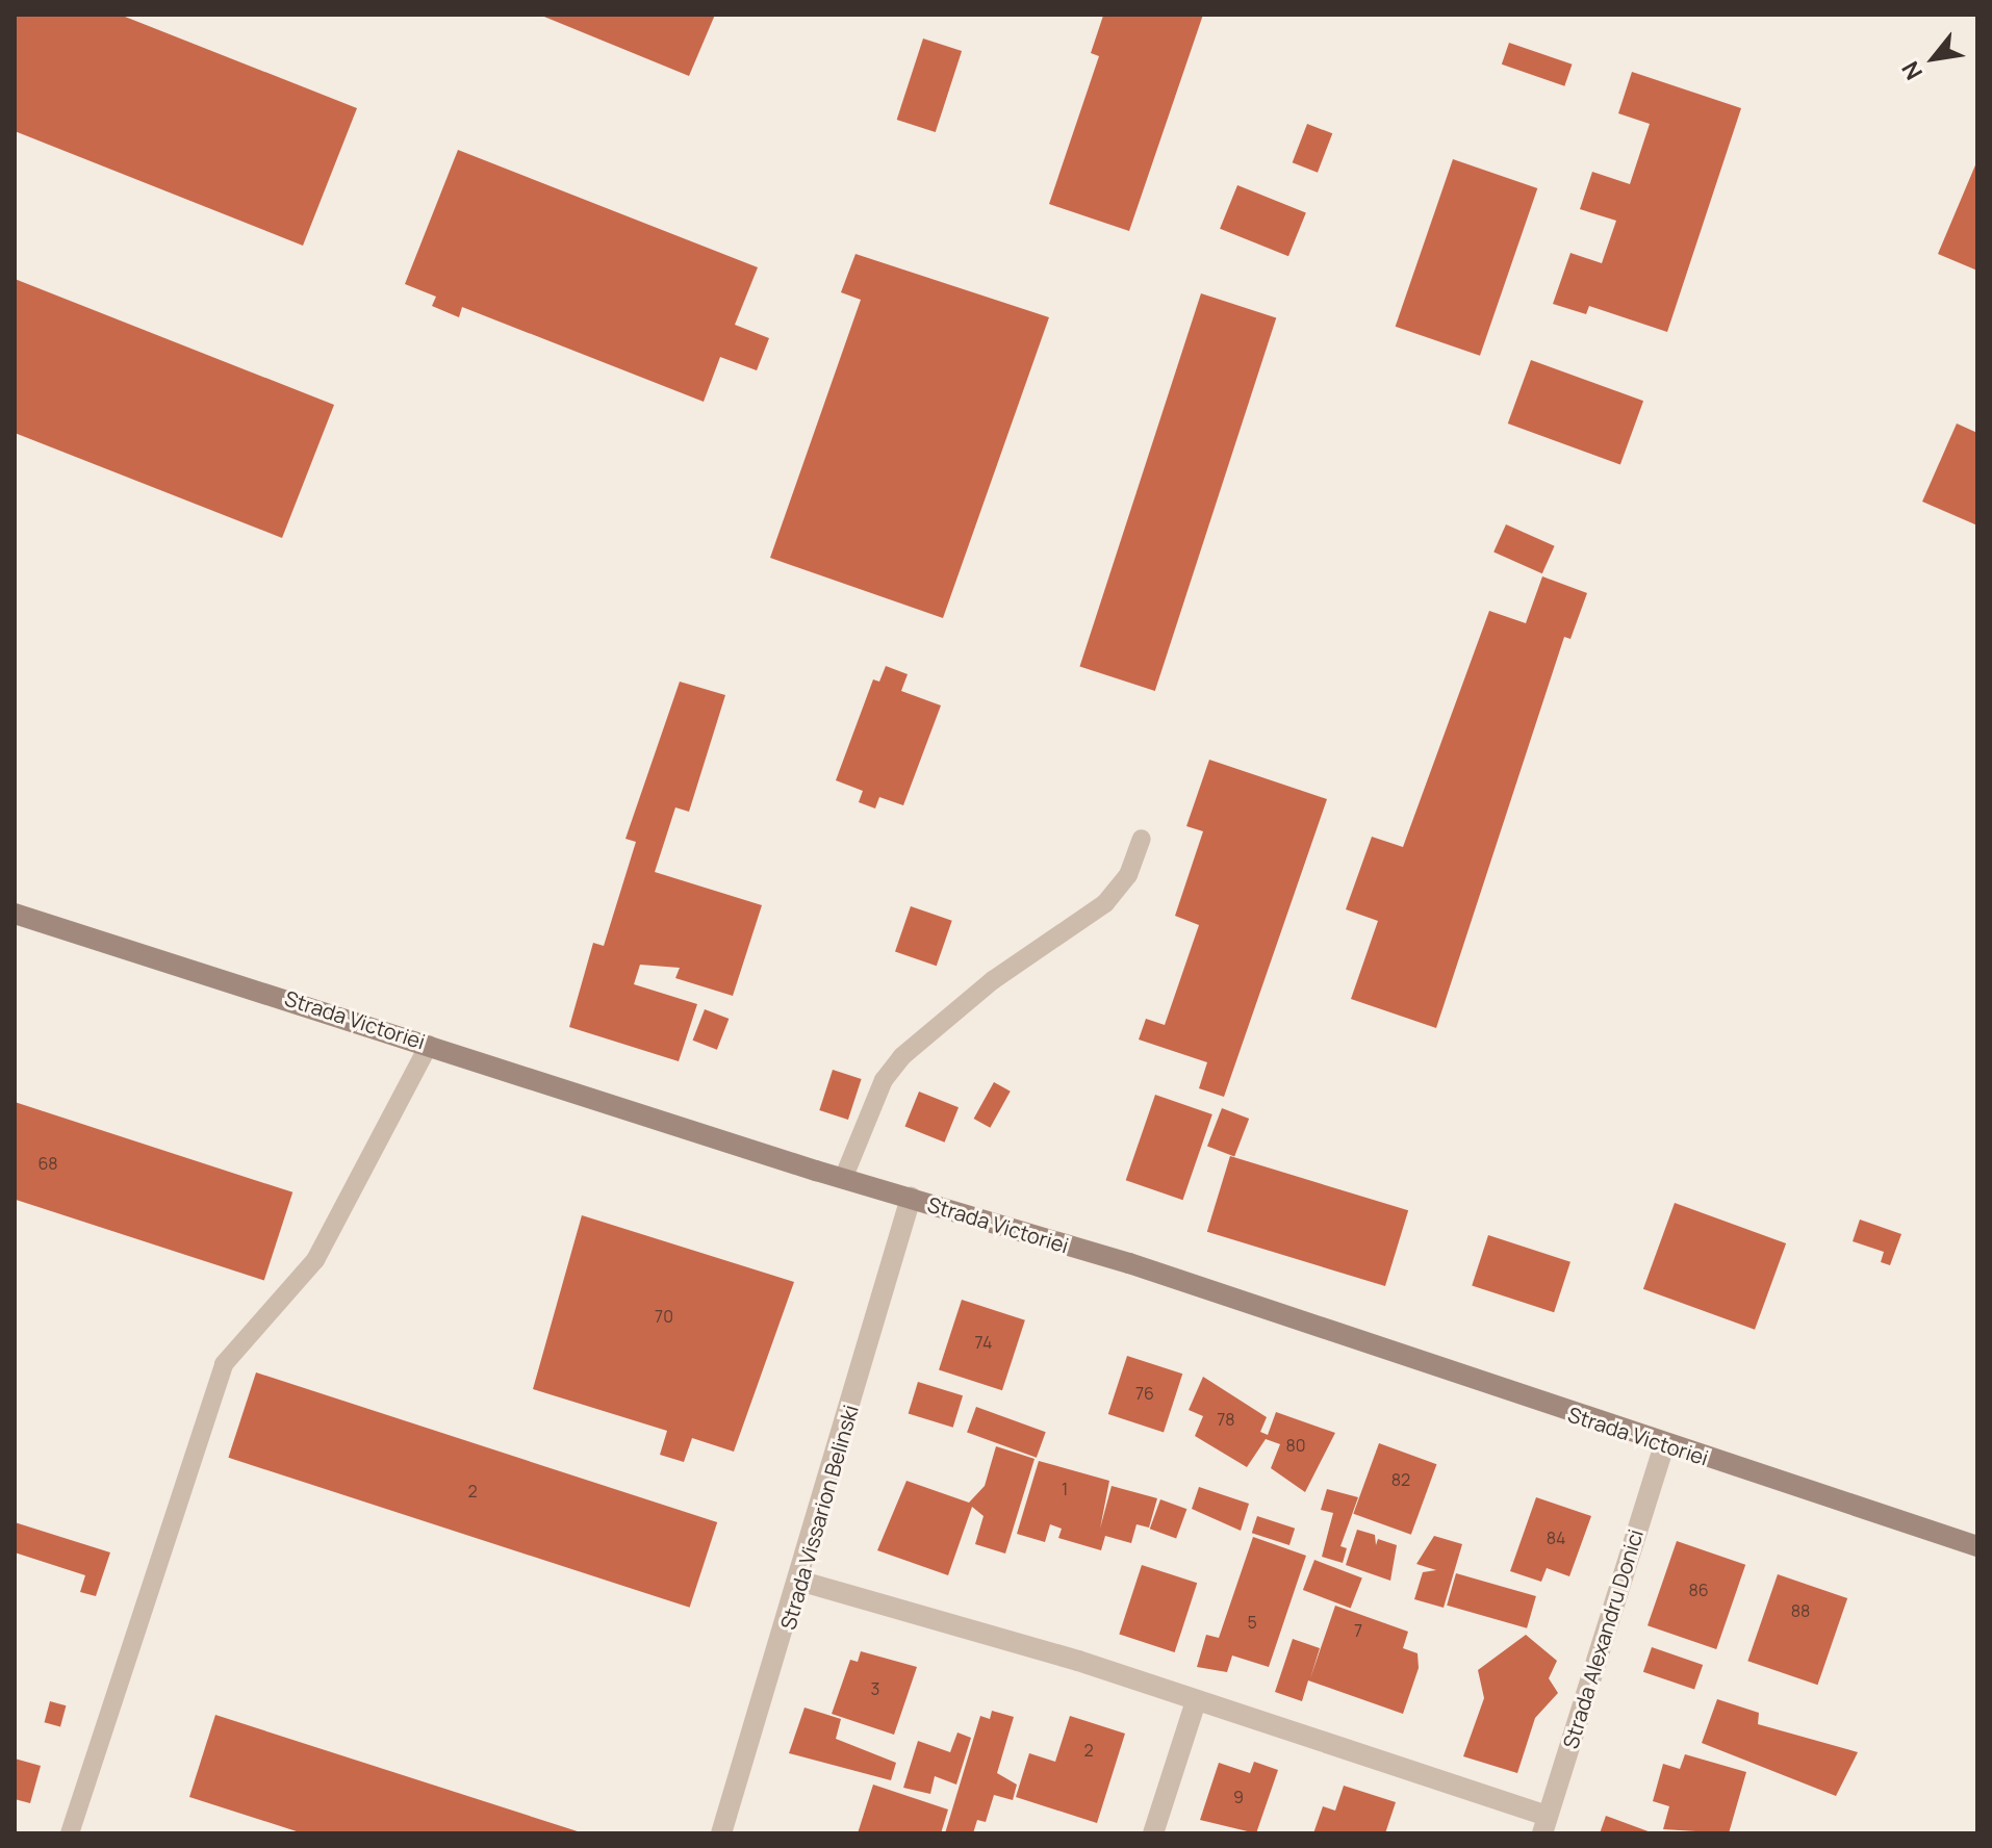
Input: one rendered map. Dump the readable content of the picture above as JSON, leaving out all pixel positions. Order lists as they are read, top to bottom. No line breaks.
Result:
{"streets":{"street":["Strada Victoriei","Strada Vissarion Belinski","Strada Alexandru Donici"]},"crossings":[["Strada Victoriei","Strada Vissarion Belinski"],["Strada Victoriei","Strada Alexandru Donici"]],"house_numbers":["68","70","74","76","78","80","82","1","2","84","86","88","5","7","3","2","9"],"north":"bottom left"}
